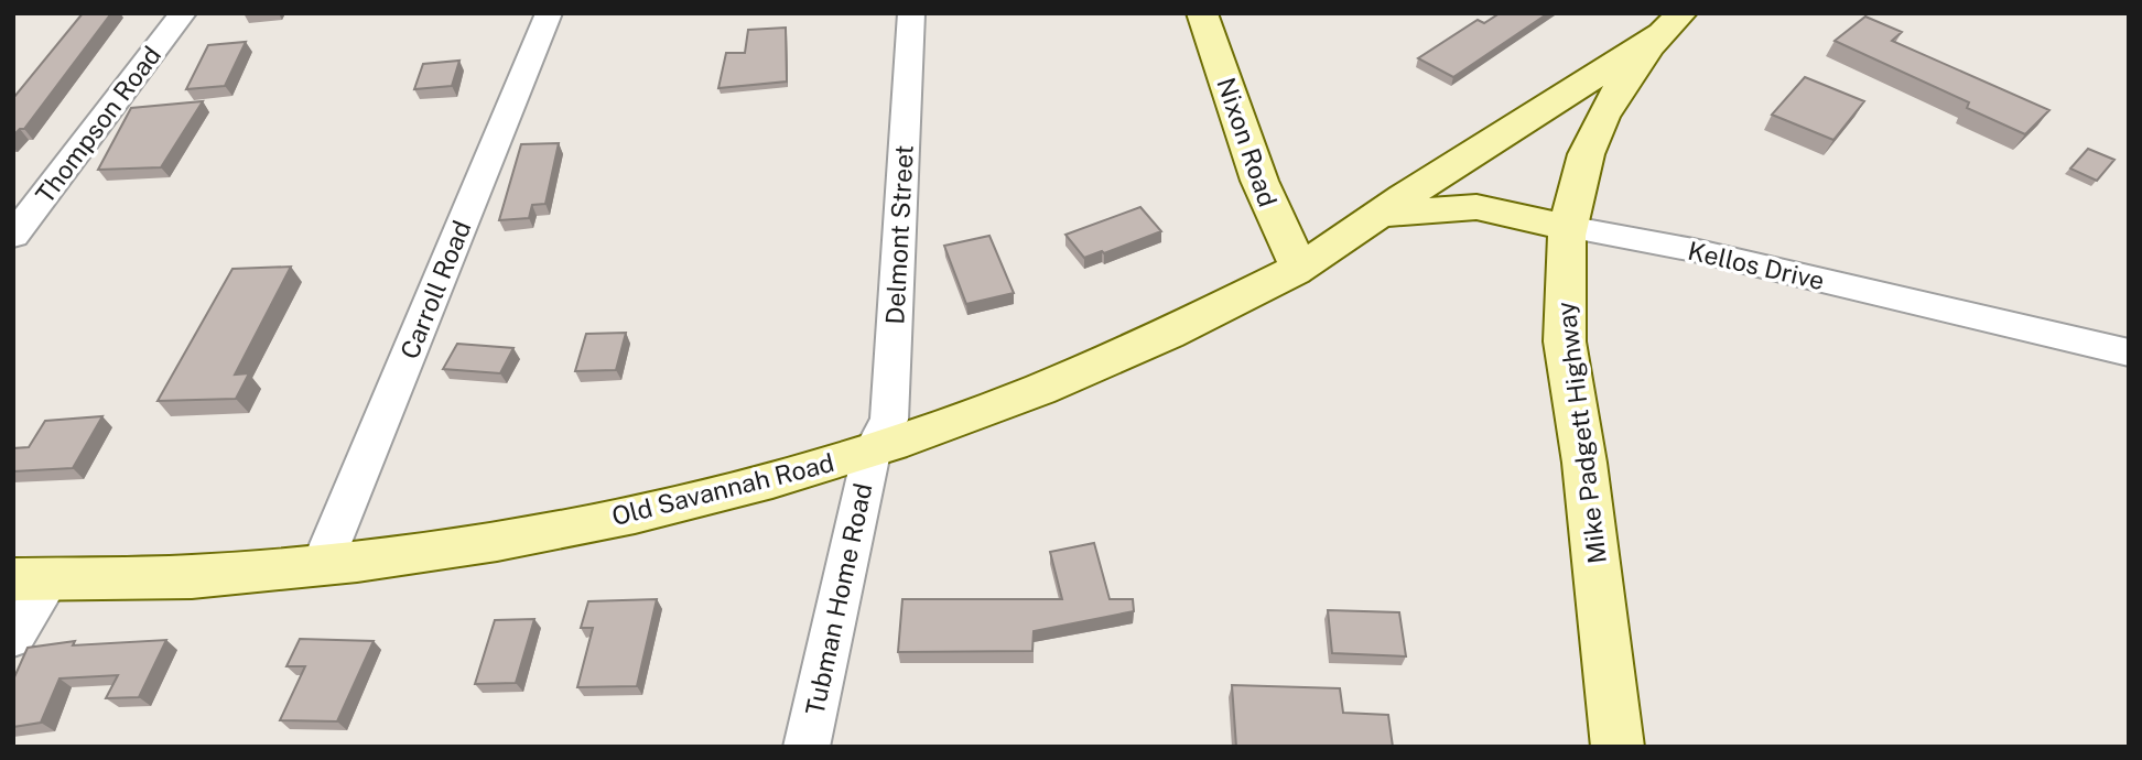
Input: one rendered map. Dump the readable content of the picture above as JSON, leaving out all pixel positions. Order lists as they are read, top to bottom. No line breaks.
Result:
{"streets":{"main road":["Nixon Road","Kellos Drive","Mike Padgett Highway","Old Savannah Road"],"street":["Thompson Road","Delmont Street","Carroll Road","Tubman Home Road"]},"crossings":[["Nixon Road","Old Savannah Road"],["Delmont Street","Old Savannah Road"],["Delmont Street","Tubman Home Road"],["Kellos Drive","Mike Padgett Highway"],["Kellos Drive","Old Savannah Road"],["Carroll Road","Old Savannah Road"],["Mike Padgett Highway","Old Savannah Road"],["Old Savannah Road","Tubman Home Road"]]}
